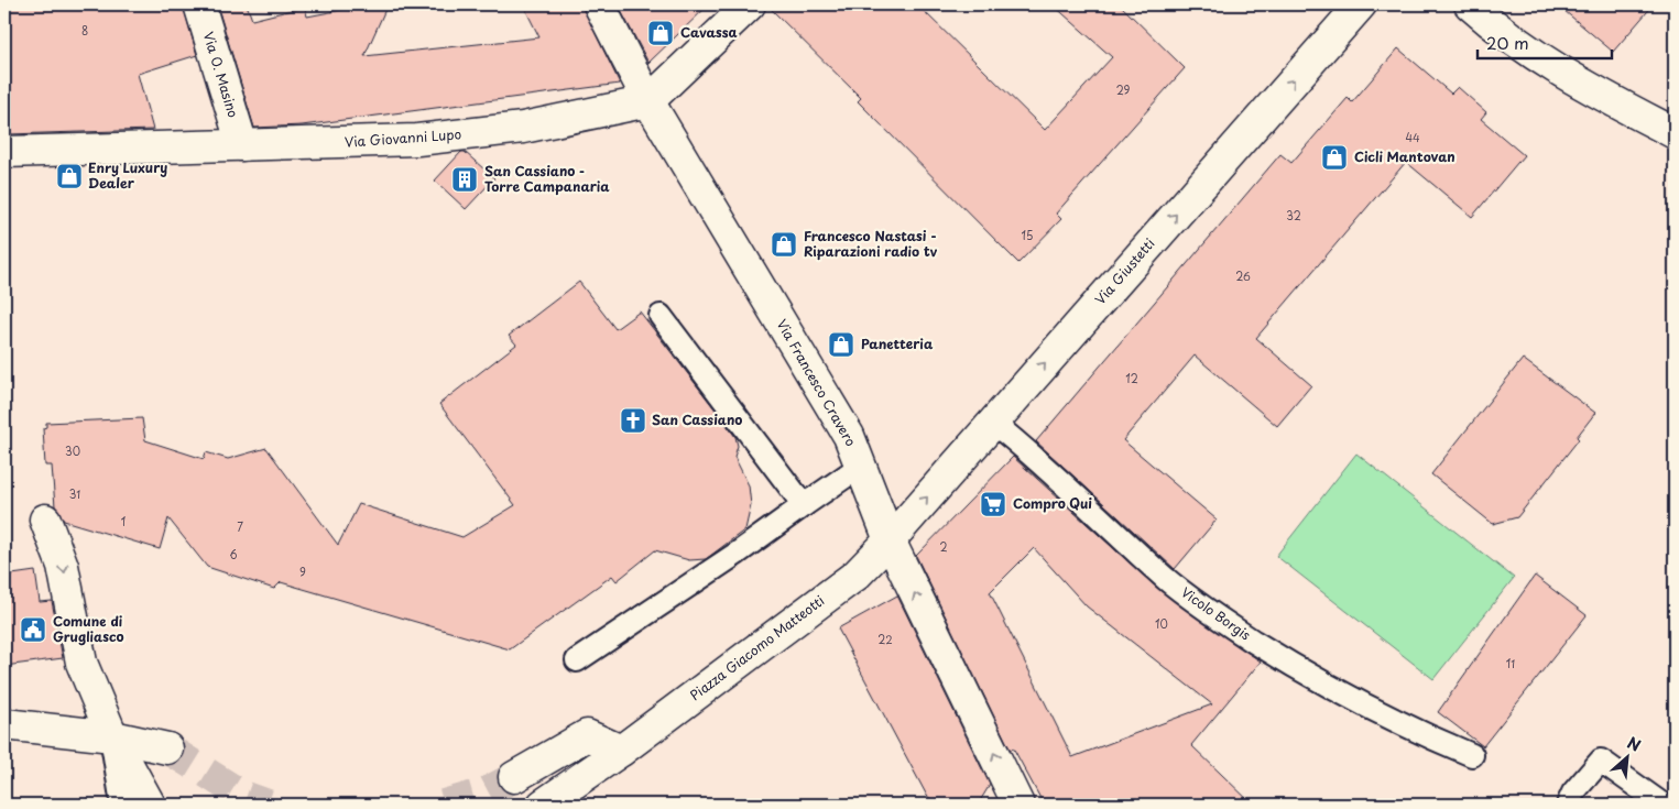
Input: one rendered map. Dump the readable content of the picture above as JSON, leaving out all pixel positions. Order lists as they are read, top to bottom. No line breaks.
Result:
{"streets":{"street":["Via O. Masino","Via Giovanni Lupo","Via Giustetti","Via Francesco Cravero","Piazza Giacomo Matteotti"],"lane":["Vicolo Borgis"]},"crossings":[["Via O. Masino","Via Giovanni Lupo"],["Via Giovanni Lupo","Via Francesco Cravero"],["Via Giustetti","Via Francesco Cravero"],["Via Giustetti","Vicolo Borgis"],["Via Giustetti","Piazza Giacomo Matteotti"],["Via Francesco Cravero","Piazza Giacomo Matteotti"]],"one_way":["Via Giustetti"],"places":{"shop":["Cavassa","Cicli Mantovan","Enry Luxury Dealer","Francesco Nastasi - Riparazioni radio tv","Panetteria"],"building":["San Cassiano - Torre Campanaria"],"church":["San Cassiano"],"supermarket":["Compro Qui"],"public building":["Comune di Grugliasco"]},"house_numbers":["8","29","44","32","15","26","12","30","31","1","7","2","6","9","10","22","11"],"scale_bar":"20 m","north":"top right"}
